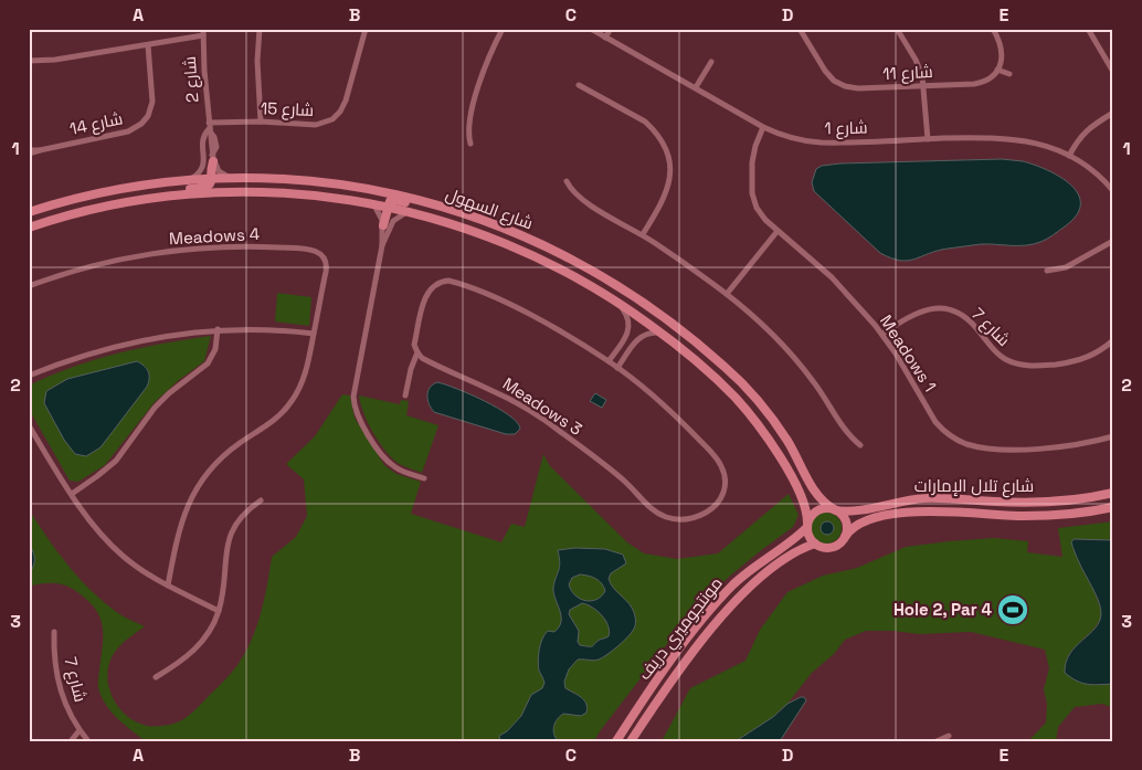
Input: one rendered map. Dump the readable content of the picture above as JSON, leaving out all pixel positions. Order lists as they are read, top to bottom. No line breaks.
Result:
{"streets":{"main road":["شارع السهول","شارع تلال الإمارات","مونتجوميري دريف"],"street":["شارع 11","شارع 2","شارع 15","شارع 14","شارع 1","Meadows 4","شارع 7","Meadows 1","Meadows 3"]},"crossings":[["شارع 2","شارع 15"],["شارع 1","Meadows 1"],["شارع السهول","شارع تلال الإمارات"],["شارع السهول","مونتجوميري دريف"],["شارع 7","Meadows 1"],["شارع تلال الإمارات","مونتجوميري دريف"]],"places":{"sports":["Hole 2, Par 4"]},"grid":{"columns":["A","B","C","D","E"],"rows":["1","2","3"]}}
